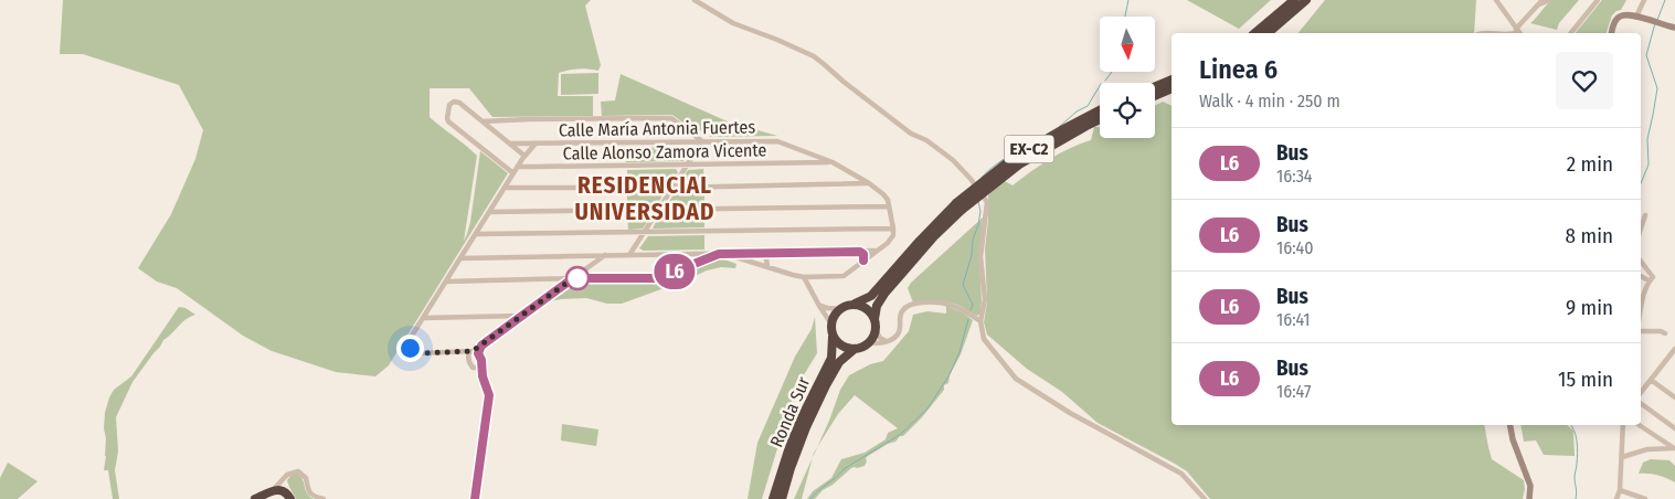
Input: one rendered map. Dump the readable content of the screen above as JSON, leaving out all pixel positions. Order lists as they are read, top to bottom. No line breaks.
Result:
{"streets":{"highway":["EX-C2","Ronda Sur"],"street":["Calle María Antonia Fuertes","Calle Alonso Zamora Vicente"]},"crossings":[["Calle María Antonia Fuertes","Calle Alonso Zamora Vicente"],["EX-C2","Ronda Sur"]],"districts":["RESIDENCIAL UNIVERSIDAD"],"lines":["bus line L6"],"north":"bottom","page":{"on_map":"L6","heading":["Linea 6","Walk · 4 min · 250 m"],"list":[{"mark":"L6","name":"Bus","note":"16:34","value":"2 min"},{"mark":"L6","name":"Bus","note":"16:40","value":"8 min"},{"mark":"L6","name":"Bus","note":"16:41","value":"9 min"},{"mark":"L6","name":"Bus","note":"16:47","value":"15 min"}]}}
